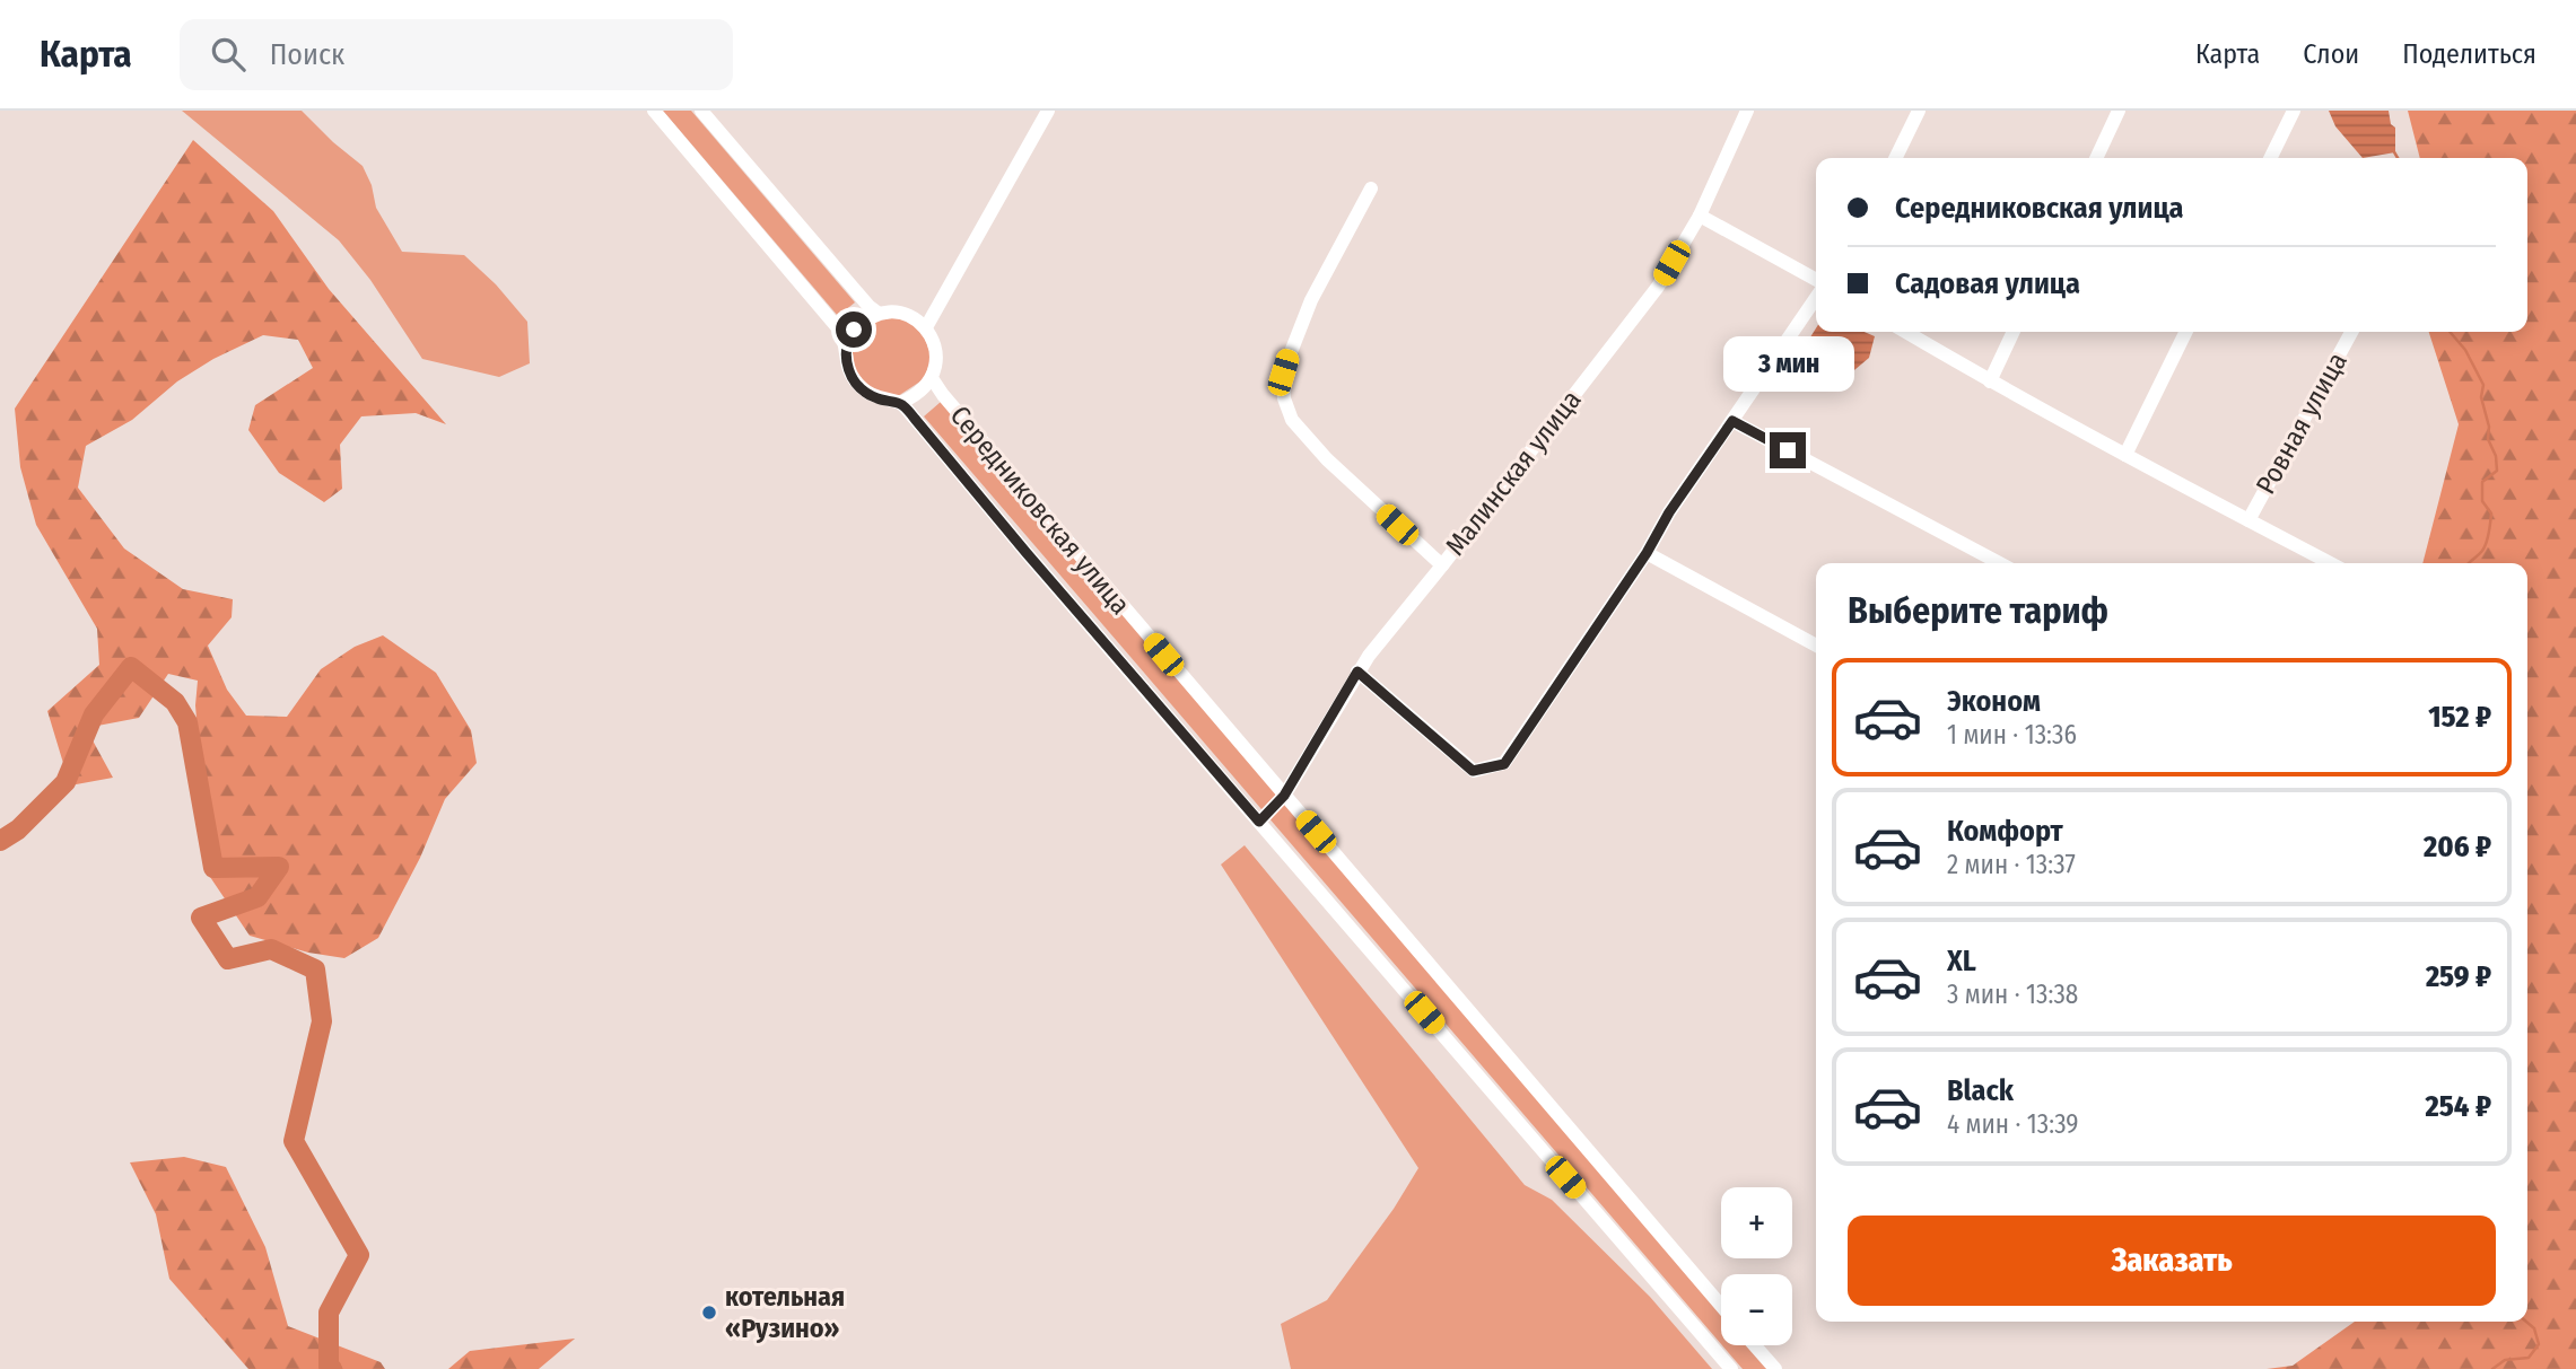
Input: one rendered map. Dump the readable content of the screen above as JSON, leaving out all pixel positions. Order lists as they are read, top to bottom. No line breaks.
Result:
{"streets":{"street":["Ровная улица","Малинская улица","Середниковская улица"]},"crossings":[["Малинская улица","Середниковская улица"]],"places":["котельная «Рузино»"],"page":{"header":"Карта","search":"Поиск","nav":["Карта","Слои","Поделиться"],"banner":["Середниковская улица","Садовая улица"],"bubble":"3 мин","heading":"Выберите тариф","list":[{"name":"Эконом","note":"1 мин · 13:36","value":"152 ₽"},{"name":"Комфорт","note":"2 мин · 13:37","value":"206 ₽"},{"name":"XL","note":"3 мин · 13:38","value":"259 ₽"},{"name":"Black","note":"4 мин · 13:39","value":"254 ₽"}],"map_buttons":["+","−"],"buttons":"Заказать"}}
